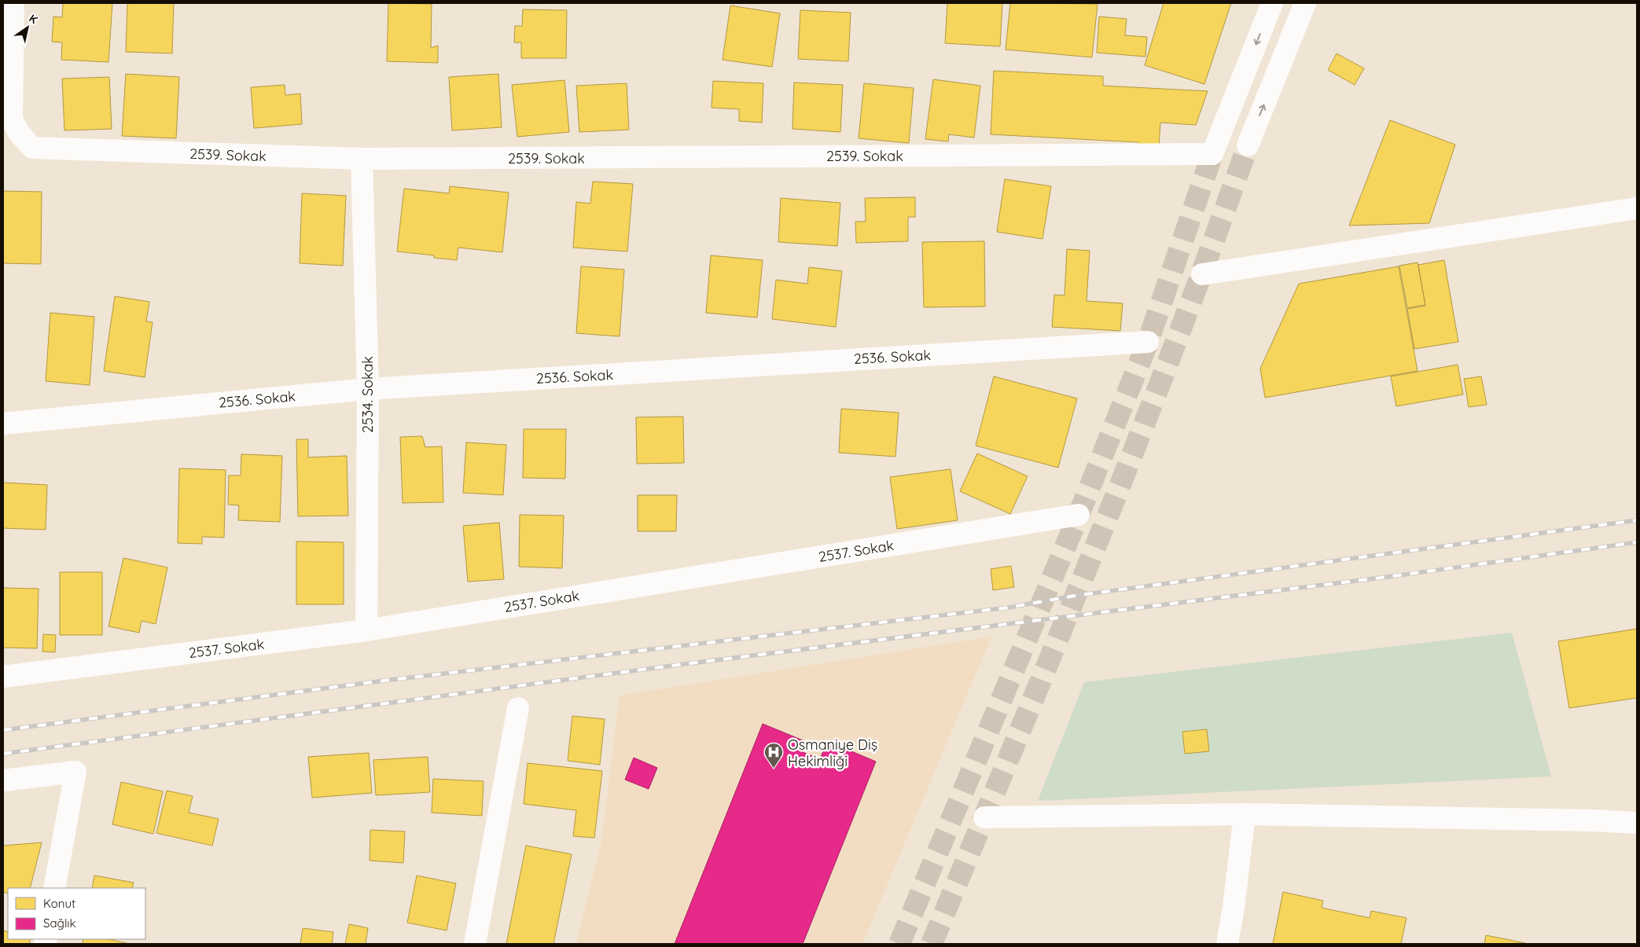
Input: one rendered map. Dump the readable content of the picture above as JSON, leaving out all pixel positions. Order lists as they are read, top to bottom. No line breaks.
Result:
{"streets":{"street":["2539. Sokak","2536. Sokak","2534. Sokak","2537. Sokak"]},"crossings":[["2539. Sokak","2534. Sokak"],["2536. Sokak","2534. Sokak"],["2534. Sokak","2537. Sokak"]],"one_way":["2539. Sokak"],"places":{"hospital":["Osmaniye Diş Hekimliği"]},"legend":["Konut","Sağlık"],"north":"top right"}
